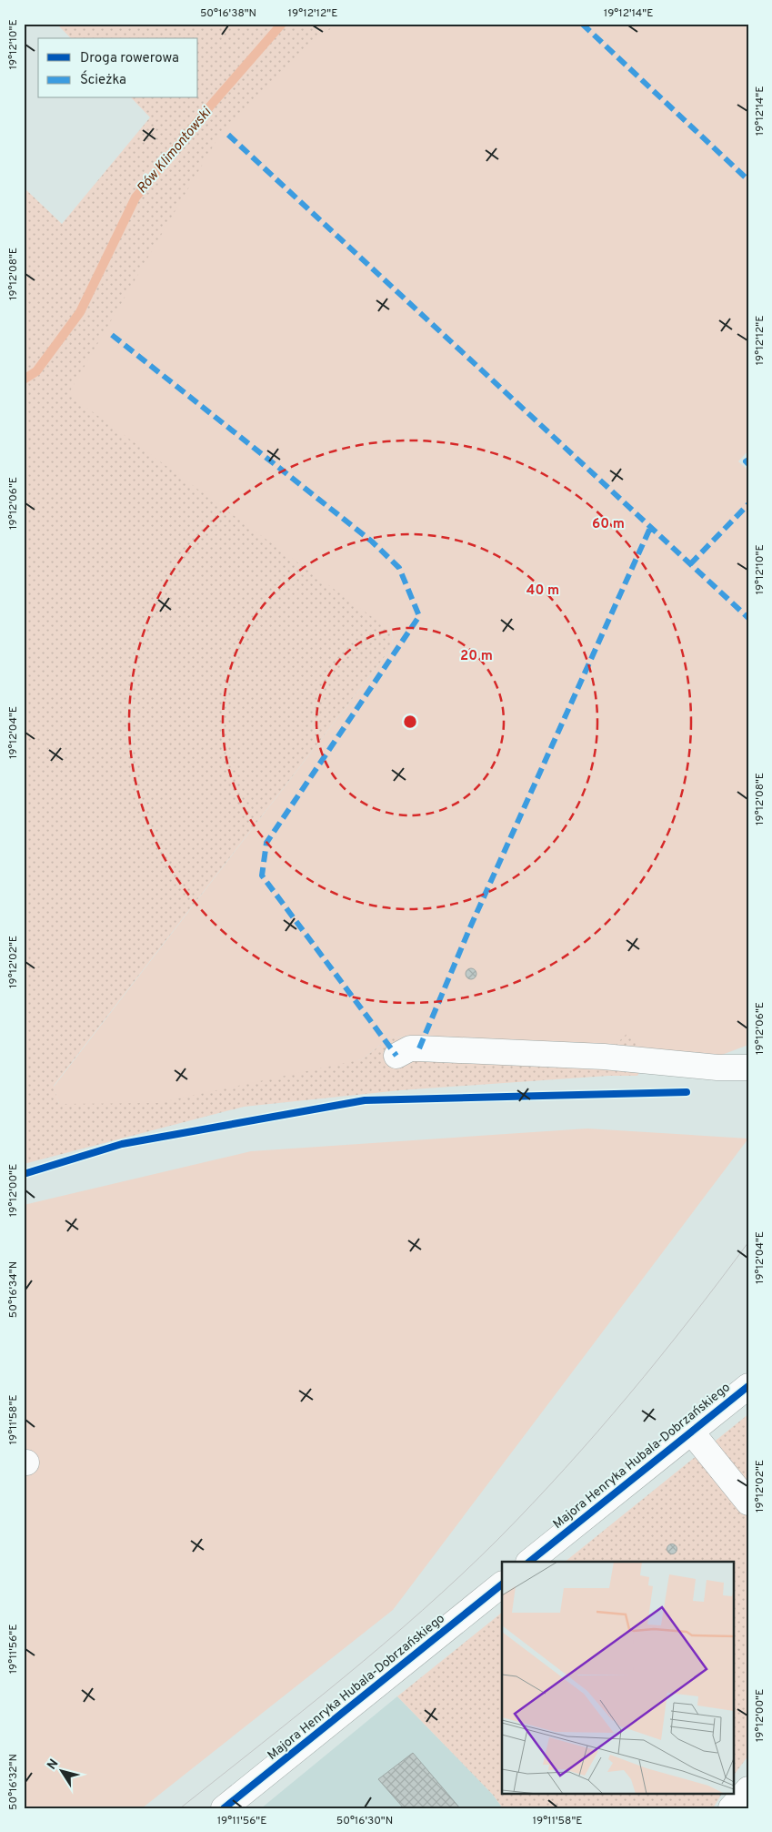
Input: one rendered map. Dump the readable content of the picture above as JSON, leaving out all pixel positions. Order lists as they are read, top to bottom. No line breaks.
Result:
{"streets":{"street":["Majora Henryka Hubala-Dobrzańskiego"]},"water":["Rów Klimontowski"],"legend":["Droga rowerowa","Ścieżka"],"north":"top left","coordinates":["50°16'38\"N","19°12'12\"E","19°12'14\"E","19°12'10\"E","19°12'08\"E","19°12'06\"E","19°12'04\"E","19°12'02\"E","19°12'00\"E","50°16'34\"N","19°11'58\"E","19°11'56\"E","50°16'32\"N","50°16'30\"N"],"rings":["60 m","40 m","20 m"]}
